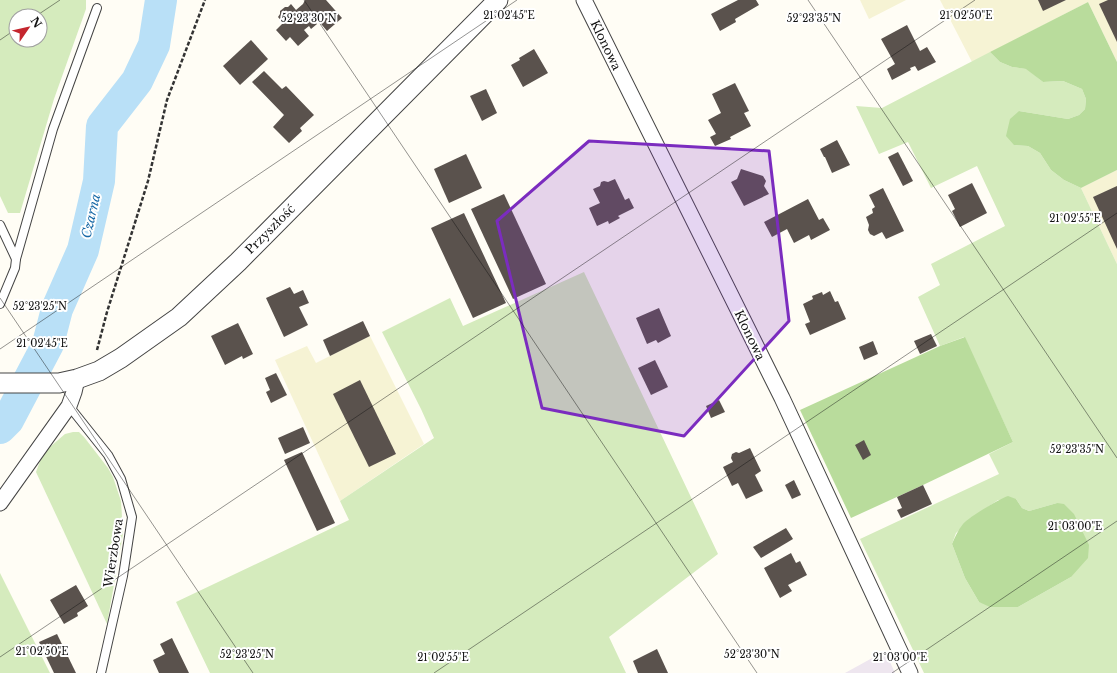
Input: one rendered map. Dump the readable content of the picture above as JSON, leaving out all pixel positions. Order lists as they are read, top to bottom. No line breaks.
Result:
{"streets":{"street":["Klonowa","Przyszłość"],"lane":["Wierzbowa"]},"water":["Czarna"],"north":"top right","coordinates":["21°02'50\"E","21°02'45\"E","52°23'30\"N","52°23'35\"N","21°02'55\"E","52°23'25\"N","21°03'00\"E"]}
